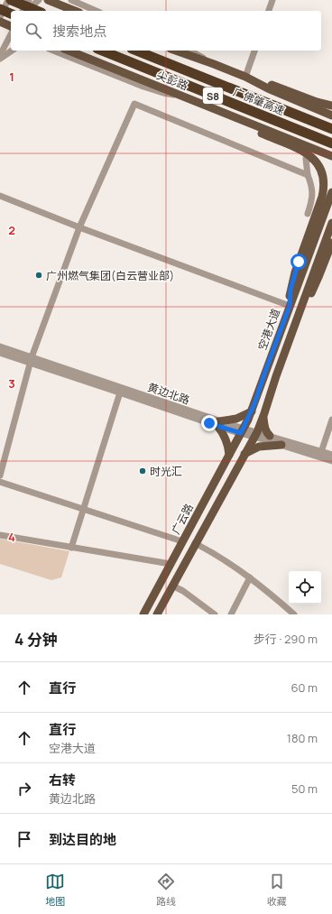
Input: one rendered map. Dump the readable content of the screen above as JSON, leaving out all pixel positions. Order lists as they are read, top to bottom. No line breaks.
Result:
{"streets":{"highway":["S8","广佛肇高速"],"main road":["尖彭路","空港大道","广云路"],"street":["黄边北路"]},"crossings":[["空港大道","黄边北路"],["空港大道","广云路"],["黄边北路","广云路"]],"places":["广州燃气集团(白云营业部)","时光汇"],"page":{"search":"搜索地点","heading":["4 分钟","步行 · 290 m"],"list":[["直行","60 m"],["直行","空港大道","180 m"],["右转","黄边北路","50 m"],"到达目的地"],"nav":["地图","路线","收藏"]},"grid":{"rows":["1","2","3","4"]}}
